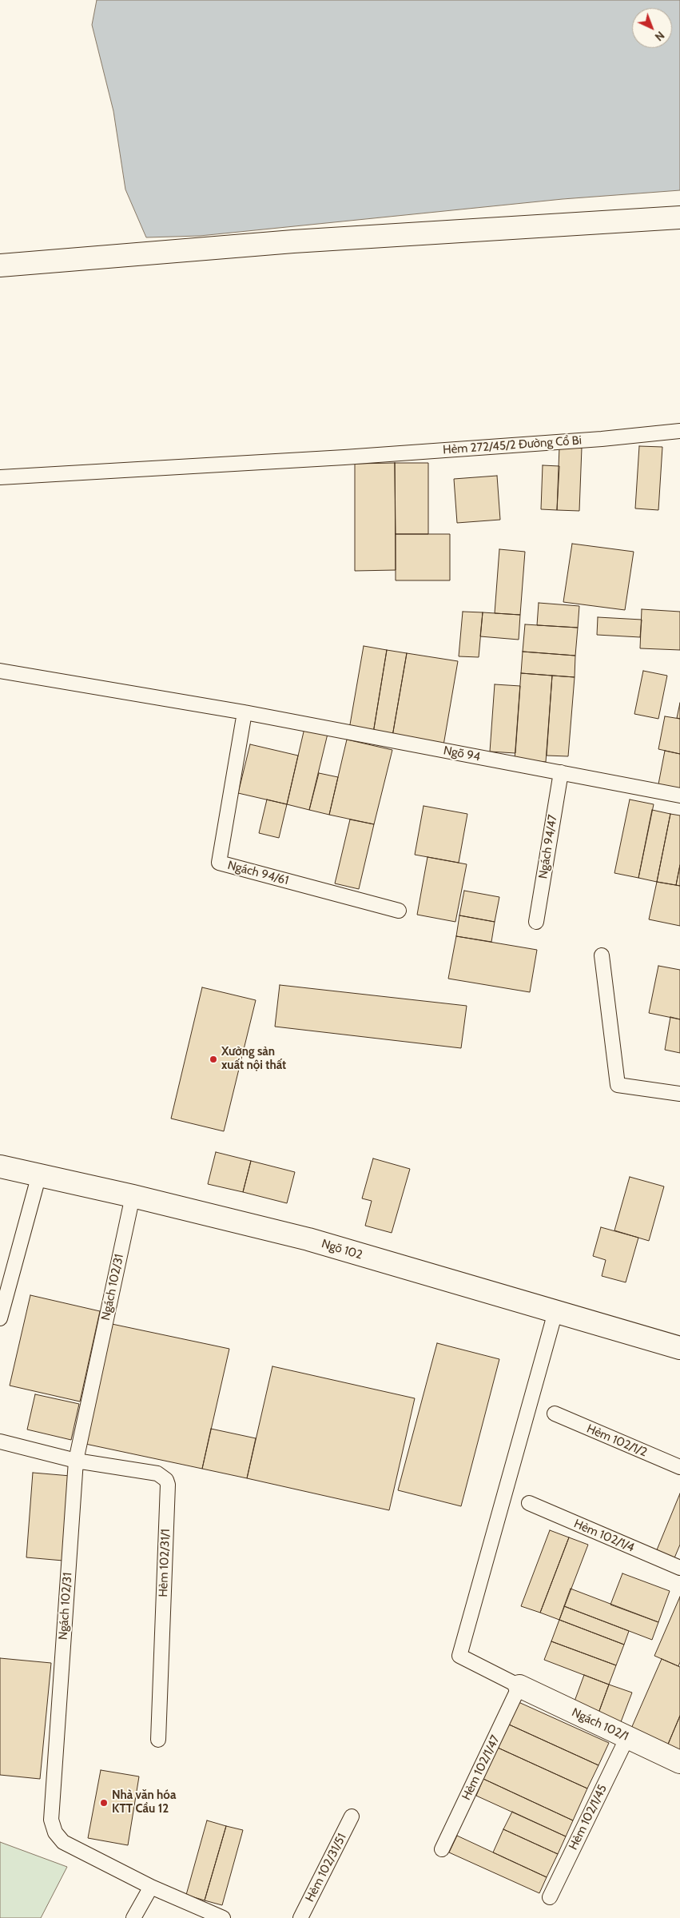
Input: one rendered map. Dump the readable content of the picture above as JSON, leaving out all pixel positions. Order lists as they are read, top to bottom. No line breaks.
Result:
{"streets":{"street":["Ngõ 102","Ngách 102/1"],"lane":["Hẻm 272/45/2 Đường Cổ Bi","Ngõ 94","Ngách 94/47","Ngách 94/61","Ngách 102/31","Hẻm 102/1/2","Hẻm 102/1/4","Hẻm 102/31/1","Hẻm 102/1/47","Hẻm 102/1/45","Hẻm 102/31/51"]},"crossings":[["Ngõ 94","Ngách 94/47"],["Ngõ 94","Ngách 94/61"],["Ngõ 102","Ngách 102/31"],["Ngách 102/31","Hẻm 102/31/1"],["Ngách 102/1","Hẻm 102/1/47"],["Ngách 102/1","Hẻm 102/1/45"]],"places":["Xưởng sản xuất nội thất","Nhà văn hóa KTT Cầu 12"],"north":"bottom right"}
